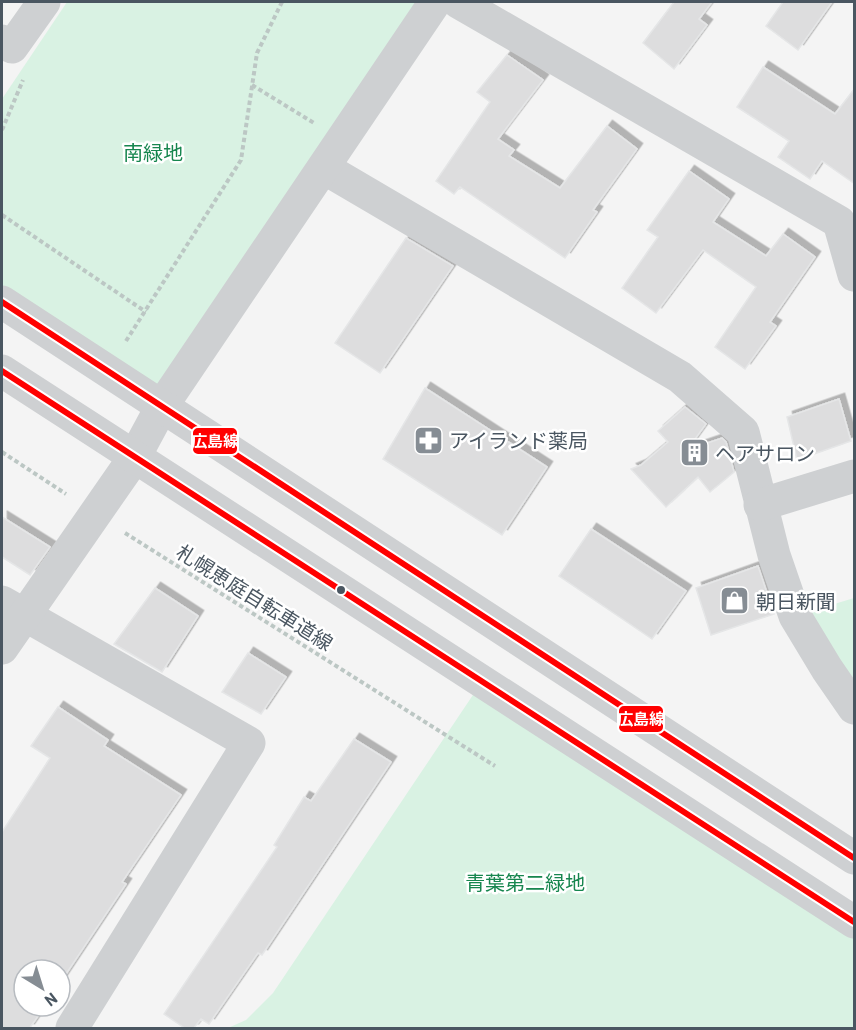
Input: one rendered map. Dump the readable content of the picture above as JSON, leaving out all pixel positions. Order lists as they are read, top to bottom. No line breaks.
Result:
{"streets":{"path":["札幌恵庭自転車道線"]},"parks":["南緑地","青葉第二緑地"],"places":{"pharmacy":["アイランド薬局"],"building":["ヘアサロン"],"shop":["朝日新聞"]},"lines":["transit line 広島線"],"north":"bottom right"}
